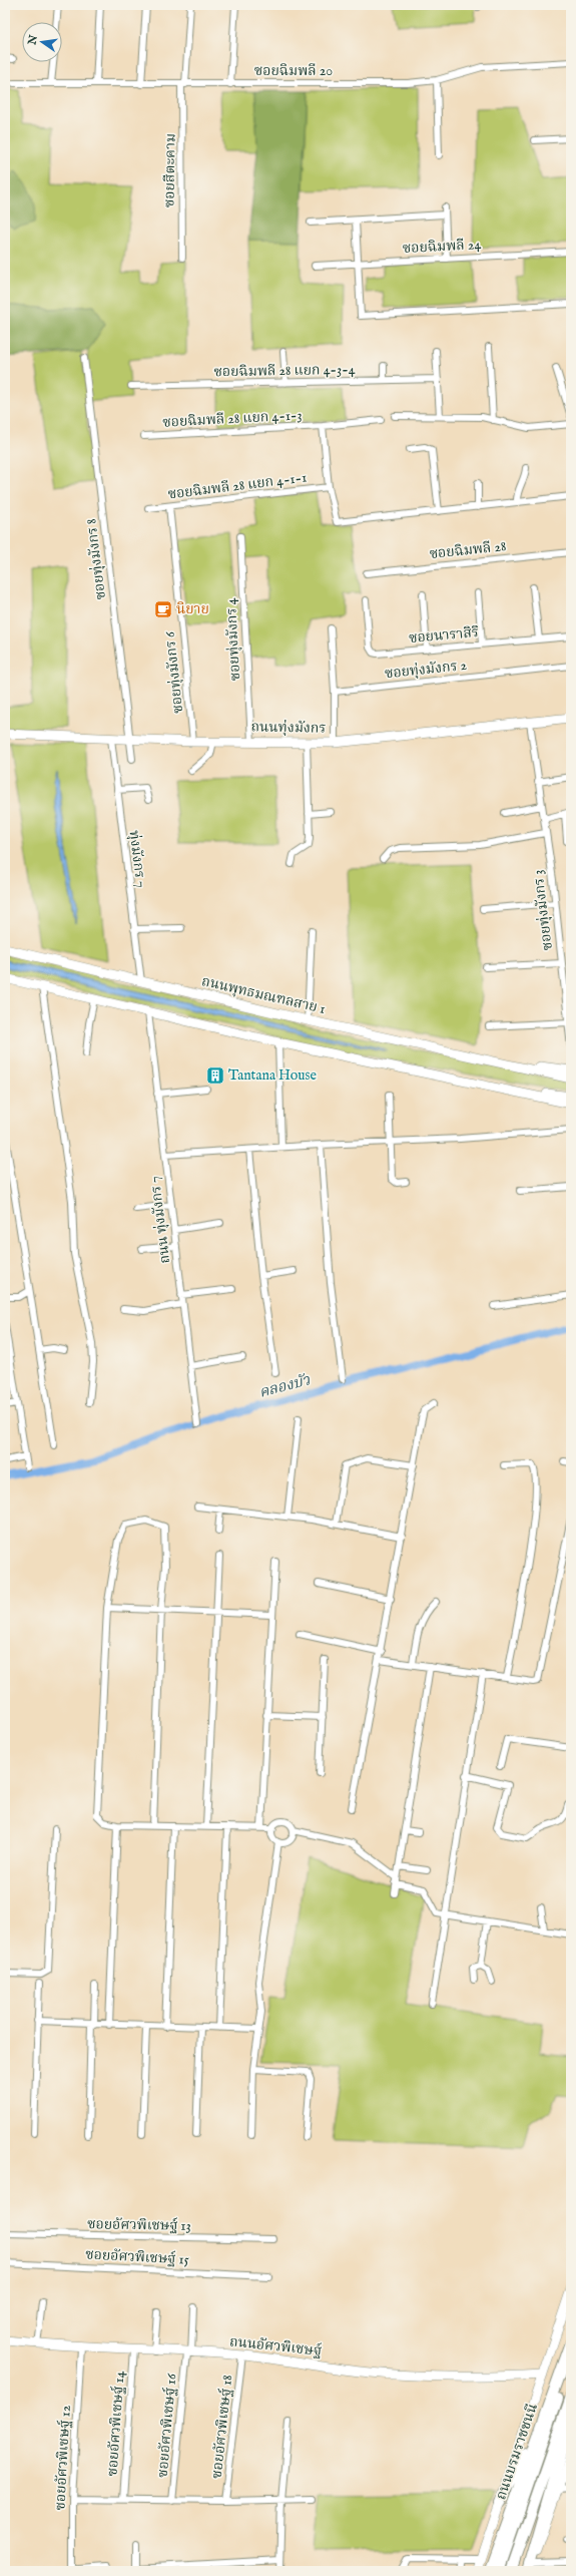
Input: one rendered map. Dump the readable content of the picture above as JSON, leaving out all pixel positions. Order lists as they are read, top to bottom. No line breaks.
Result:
{"streets":{"main road":["ถนนทุ่งมังกร","ถนนพุทธมณฑลสาย 1","ถนนอัศวพิเชษฐ์","ถนนบรมราชชนนี"],"street":["ซอยฉิมพลี 20","ซอยสีตะคาม","ซอยฉิมพลี 24","ซอยฉิมพลี 28 แยก 4-3-4","ซอยฉิมพลี 28 แยก 4-1-3","ซอยฉิมพลี 28 แยก 4-1-1","ซอยฉิมพลี 28","ซอยทุ่งมังกร 8","ซอยนาราสิริ","ซอยทุ่งมังกร 4","ซอยทุ่งมังกร 2","ซอยทุ่งมังกร 6","ทุ่งมังกร 7","ซอยทุ่งมังกร 3","ถนน ทุ่งมังกร 7","ซอยอัศวพิเชษฐ์ 13","ซอยอัศวพิเชษฐ์ 15","ซอยอัศวพิเชษฐ์ 14","ซอยอัศวพิเชษฐ์ 16","ซอยอัศวพิเชษฐ์ 18","ซอยอัศวพิเชษฐ์ 12"]},"crossings":[["ซอยฉิมพลี 20","ซอยสีตะคาม"],["ซอยฉิมพลี 28 แยก 4-1-1","ซอยทุ่งมังกร 6"],["ซอยทุ่งมังกร 8","ถนนทุ่งมังกร"],["ซอยทุ่งมังกร 4","ถนนทุ่งมังกร"],["ซอยทุ่งมังกร 6","ถนนทุ่งมังกร"],["ถนนทุ่งมังกร","ทุ่งมังกร 7"],["ถนนทุ่งมังกร","ซอยทุ่งมังกร 3"],["ทุ่งมังกร 7","ถนนพุทธมณฑลสาย 1"],["ถนนอัศวพิเชษฐ์","ซอยอัศวพิเชษฐ์ 14"],["ถนนอัศวพิเชษฐ์","ซอยอัศวพิเชษฐ์ 16"],["ถนนอัศวพิเชษฐ์","ซอยอัศวพิเชษฐ์ 18"],["ถนนอัศวพิเชษฐ์","ซอยอัศวพิเชษฐ์ 12"]],"water":["คลองบัว"],"places":{"cafe":["นิยาย"],"building":["Tantana House"]},"north":"left"}
